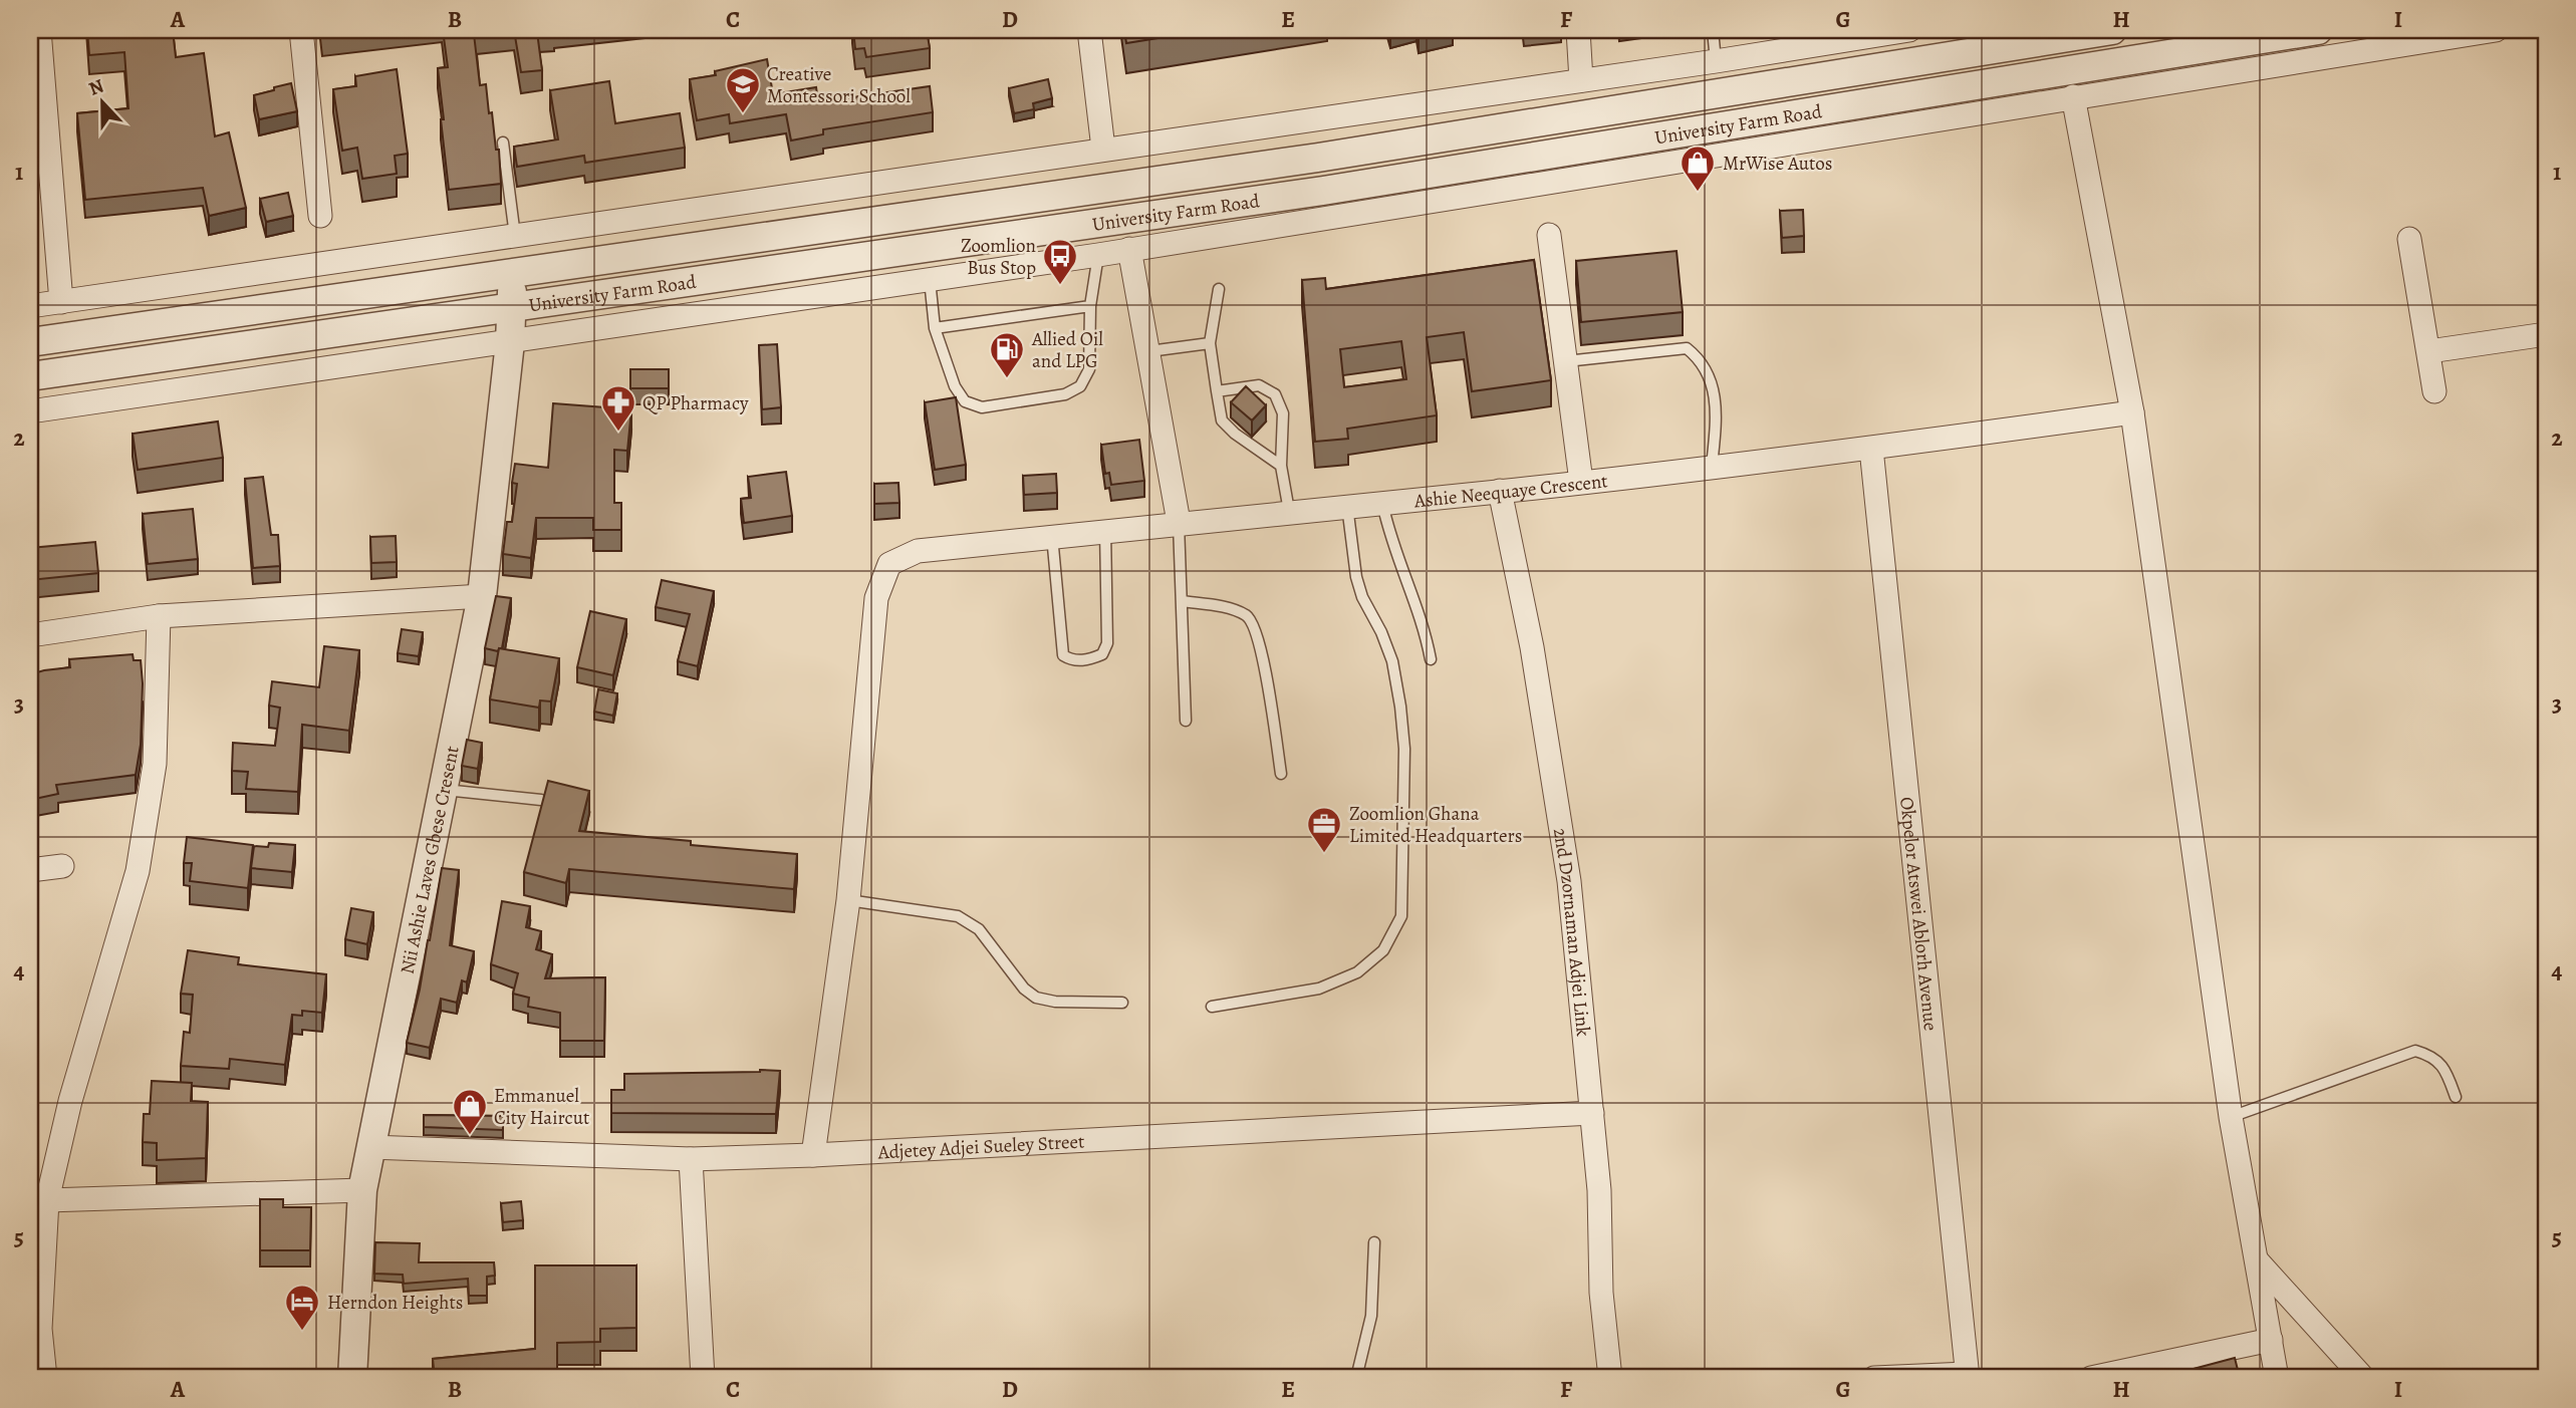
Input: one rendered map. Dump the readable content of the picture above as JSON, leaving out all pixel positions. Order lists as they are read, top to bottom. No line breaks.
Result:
{"streets":{"street":["University Farm Road","Ashie Neequaye Crescent","Nii Ashie Laves Gbese Cresent","Okpelor Atswei Ablorh Avenue","2nd Dzornaman Adjei Link","Adjetey Adjei Sueley Street"]},"crossings":[["University Farm Road","Nii Ashie Laves Gbese Cresent"],["Ashie Neequaye Crescent","Okpelor Atswei Ablorh Avenue"],["Ashie Neequaye Crescent","2nd Dzornaman Adjei Link"],["Nii Ashie Laves Gbese Cresent","Adjetey Adjei Sueley Street"],["2nd Dzornaman Adjei Link","Adjetey Adjei Sueley Street"]],"places":{"school or university":["Creative Montessori School"],"shop":["MrWise Autos","Emmanuel City Haircut"],"bus stop":["Zoomlion Bus Stop"],"fuel station":["Allied Oil and LPG"],"pharmacy":["QP Pharmacy"],"office":["Zoomlion Ghana Limited Headquarters"],"hotel":["Herndon Heights"]},"north":"top","grid":{"columns":["A","B","C","D","E","F","G","H","I"],"rows":["1","2","3","4","5"]}}
